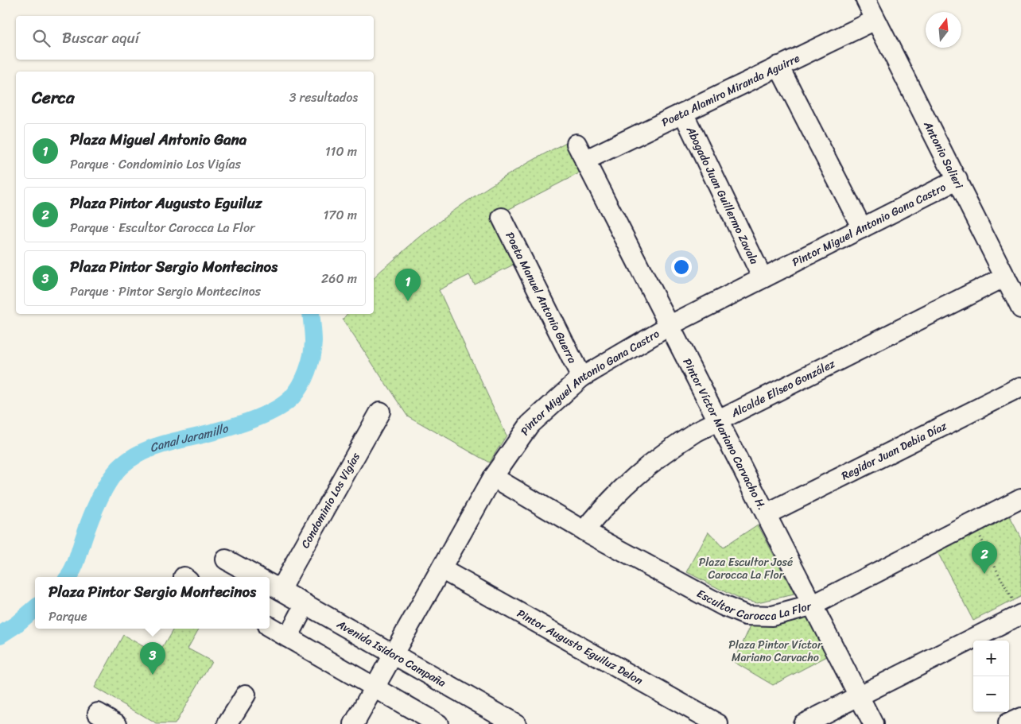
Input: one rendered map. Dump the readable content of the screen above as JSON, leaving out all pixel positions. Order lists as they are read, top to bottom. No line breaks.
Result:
{"streets":{"street":["Poeta Alamiro Miranda Aguirre","Antonio Salieri","Abogado Juan Guillermo Zavala","Pintor Miguel Antonio Gana Castro","Poeta Manuel Antonio Guerra","Alcalde Eliseo González","Pintor Víctor Mariano Carvacho H.","Regidor Juan Debia Díaz","Condominio Los Vigías","Escultor Carocca La Flor","Pintor Augusto Eguiluz Delon","Avenida Isidoro Campaña"]},"crossings":[["Poeta Alamiro Miranda Aguirre","Antonio Salieri"],["Poeta Alamiro Miranda Aguirre","Abogado Juan Guillermo Zavala"],["Poeta Alamiro Miranda Aguirre","Pintor Víctor Mariano Carvacho H."],["Antonio Salieri","Pintor Miguel Antonio Gana Castro"],["Antonio Salieri","Alcalde Eliseo González"],["Abogado Juan Guillermo Zavala","Pintor Miguel Antonio Gana Castro"],["Pintor Miguel Antonio Gana Castro","Poeta Manuel Antonio Guerra"],["Pintor Miguel Antonio Gana Castro","Pintor Víctor Mariano Carvacho H."],["Pintor Miguel Antonio Gana Castro","Escultor Carocca La Flor"],["Pintor Miguel Antonio Gana Castro","Pintor Augusto Eguiluz Delon"],["Pintor Miguel Antonio Gana Castro","Avenida Isidoro Campaña"],["Alcalde Eliseo González","Pintor Víctor Mariano Carvacho H."],["Alcalde Eliseo González","Escultor Carocca La Flor"],["Pintor Víctor Mariano Carvacho H.","Regidor Juan Debia Díaz"],["Pintor Víctor Mariano Carvacho H.","Escultor Carocca La Flor"],["Condominio Los Vigías","Avenida Isidoro Campaña"]],"water":["Canal Jaramillo"],"parks":["Plaza Escultor José Carocca La Flor","Plaza Pintor Víctor Mariano Carvacho"],"north":"top","page":{"search":"Buscar aquí","heading":["Cerca","3 resultados"],"list":[{"mark":"1","name":"Plaza Miguel Antonio Gana","note":"Parque · Condominio Los Vigías","value":"110 m"},{"mark":"2","name":"Plaza Pintor Augusto Eguiluz","note":"Parque · Escultor Carocca La Flor","value":"170 m"},{"mark":"3","name":"Plaza Pintor Sergio Montecinos","note":"Parque · Pintor Sergio Montecinos","value":"260 m"}],"pins":["1","2","3"],"popup":["Plaza Pintor Sergio Montecinos","Parque"],"map_buttons":["+","−"]}}
